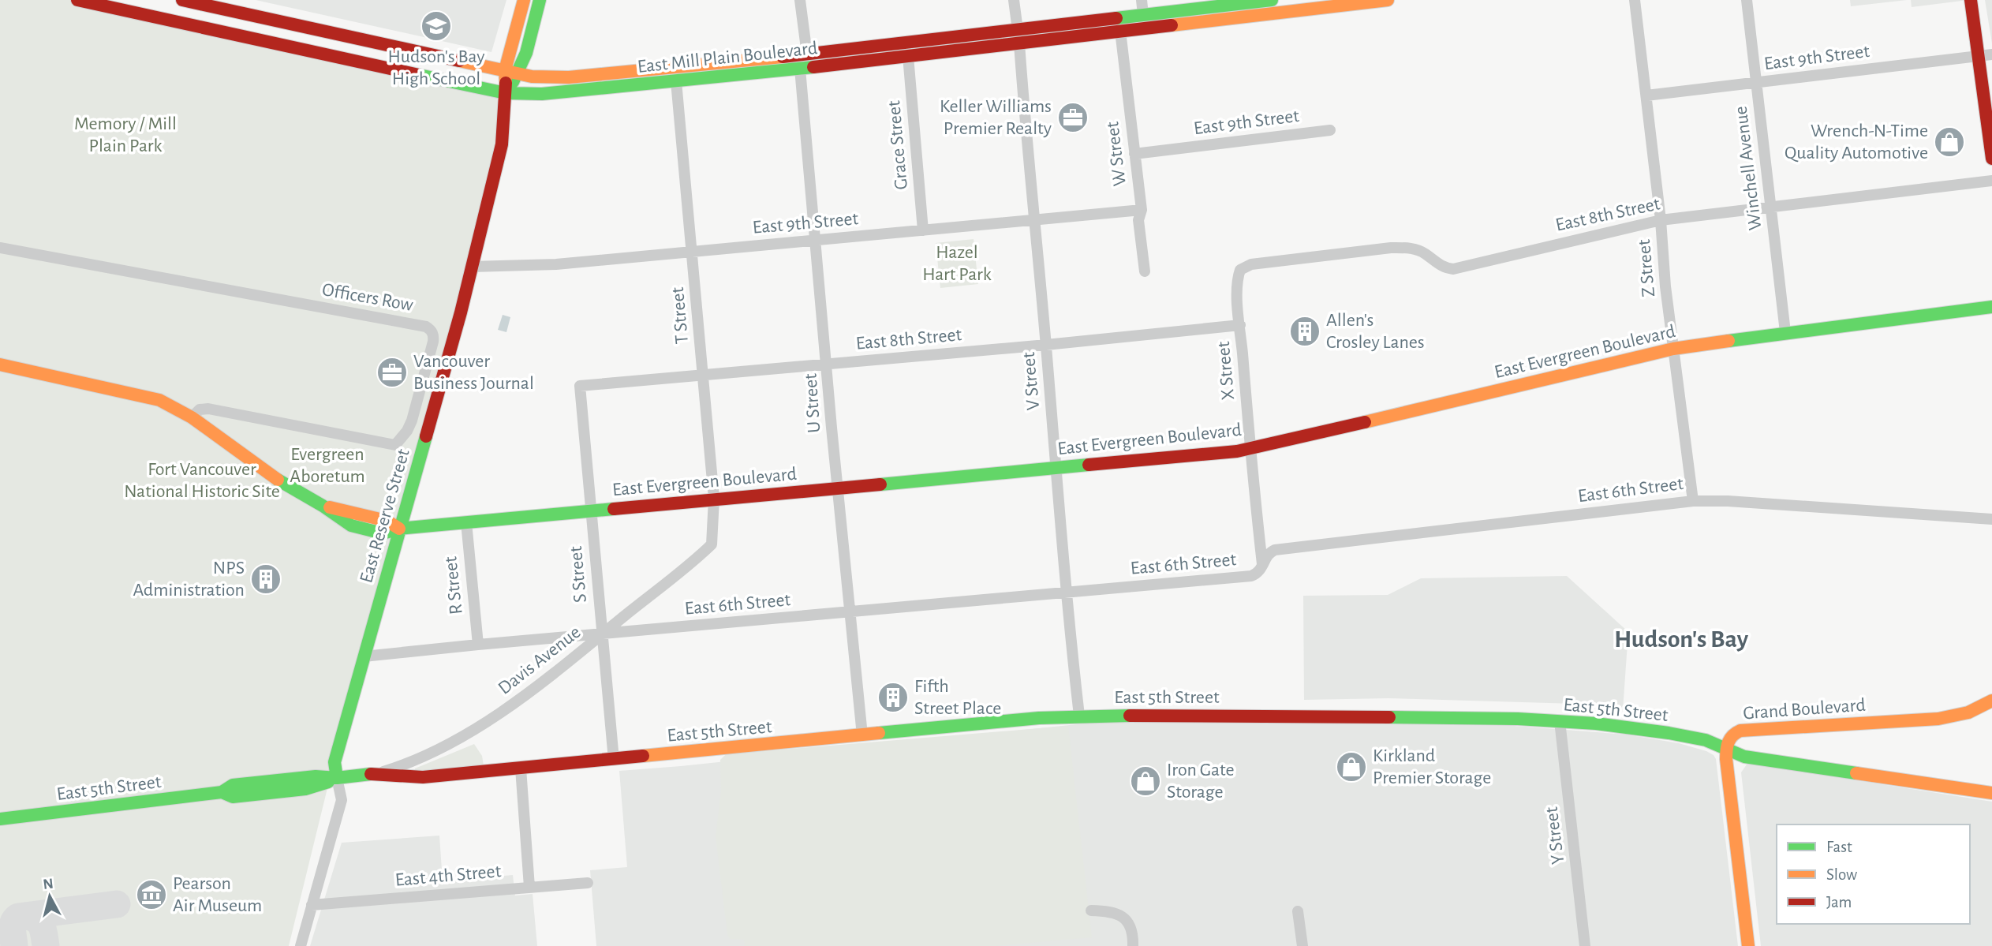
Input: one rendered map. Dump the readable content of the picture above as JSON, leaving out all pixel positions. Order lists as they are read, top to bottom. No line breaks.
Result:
{"streets":{"street":["East Mill Plain Boulevard","East 9th Street","Grace Street","W Street","Winchell Avenue","East 8th Street","Z Street","Officers Row","T Street","East Evergreen Boulevard","X Street","V Street","U Street","East 6th Street","East Reserve Street","S Street","R Street","Davis Avenue","East 5th Street","Grand Boulevard","Y Street","East 4th Street"]},"crossings":[["East Mill Plain Boulevard","Grace Street"],["East Mill Plain Boulevard","W Street"],["East Mill Plain Boulevard","T Street"],["East Mill Plain Boulevard","V Street"],["East Mill Plain Boulevard","U Street"],["East Mill Plain Boulevard","East Reserve Street"],["East 9th Street","Grace Street"],["East 9th Street","W Street"],["East 9th Street","Winchell Avenue"],["East 9th Street","Z Street"],["East 9th Street","T Street"],["East 9th Street","V Street"],["East 9th Street","U Street"],["East 9th Street","East Reserve Street"],["Winchell Avenue","East 8th Street"],["Winchell Avenue","East Evergreen Boulevard"],["East 8th Street","Z Street"],["East 8th Street","T Street"],["East 8th Street","X Street"],["East 8th Street","V Street"],["East 8th Street","U Street"],["East 8th Street","S Street"],["Z Street","East Evergreen Boulevard"],["Z Street","East 6th Street"],["Officers Row","East Evergreen Boulevard"],["T Street","East Evergreen Boulevard"],["T Street","Davis Avenue"],["East Evergreen Boulevard","X Street"],["East Evergreen Boulevard","V Street"],["East Evergreen Boulevard","U Street"],["East Evergreen Boulevard","East Reserve Street"],["East Evergreen Boulevard","S Street"],["East Evergreen Boulevard","R Street"],["X Street","East 6th Street"],["V Street","East 6th Street"],["V Street","East 5th Street"],["U Street","East 6th Street"],["U Street","East 5th Street"],["East 6th Street","East Reserve Street"],["East 6th Street","S Street"],["East 6th Street","R Street"],["East 6th Street","Davis Avenue"],["East Reserve Street","East 5th Street"],["East Reserve Street","East 4th Street"],["S Street","Davis Avenue"],["S Street","East 5th Street"],["Davis Avenue","East 5th Street"],["East 5th Street","Grand Boulevard"],["East 5th Street","Y Street"]],"districts":["Hudson's Bay"],"parks":["Memory / Mill Plain Park","Hazel Hart Park","Evergreen Aboretum","Fort Vancouver National Historic Site"],"places":{"school or university":["Hudson's Bay High School"],"office":["Keller Williams Premier Realty","Vancouver Business Journal"],"shop":["Wrench-N-Time Quality Automotive","Kirkland Premier Storage","Iron Gate Storage"],"building":["Allen's Crosley Lanes","NPS Administration","Fifth Street Place"],"museum":["Pearson Air Museum"]},"legend":["Fast","Slow","Jam"],"north":"top"}
